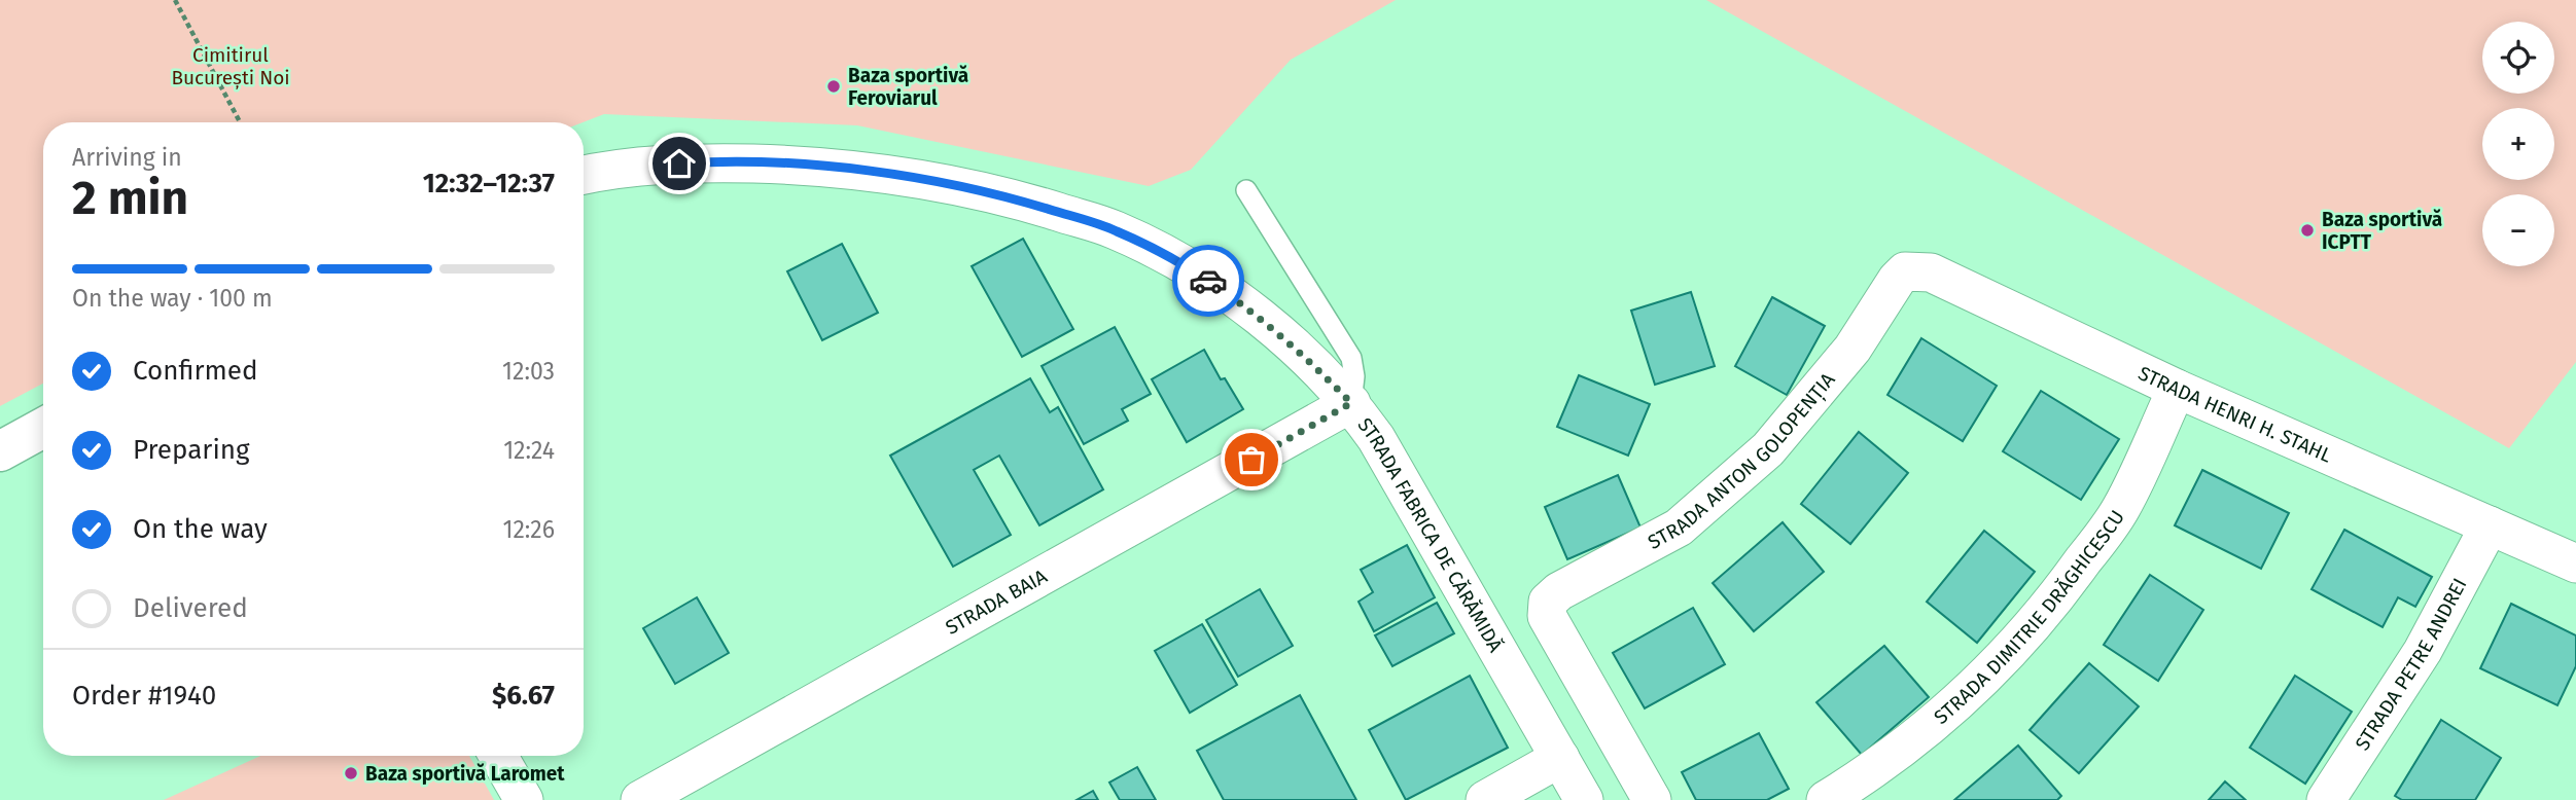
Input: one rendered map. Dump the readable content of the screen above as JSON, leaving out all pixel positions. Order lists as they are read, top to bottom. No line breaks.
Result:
{"streets":{"street":["STRADA HENRI H. STAHL","STRADA ANTON GOLOPENȚIA","STRADA FABRICA DE CĂRĂMIDĂ","STRADA BAIA","STRADA DIMITRIE DRĂGHICESCU","STRADA PETRE ANDREI"]},"crossings":[["STRADA HENRI H. STAHL","STRADA ANTON GOLOPENȚIA"],["STRADA HENRI H. STAHL","STRADA DIMITRIE DRĂGHICESCU"],["STRADA HENRI H. STAHL","STRADA PETRE ANDREI"],["STRADA FABRICA DE CĂRĂMIDĂ","STRADA BAIA"]],"parks":["Cimitirul București Noi"],"places":["Baza sportivă Feroviarul","Baza sportivă ICPTT","Baza sportivă Laromet"],"page":{"map_buttons":["+","−"],"heading":["2 min","Arriving in","12:32–12:37"],"panel":["Order #1940","$6.67"],"bar":"On the way · 100 m","list":[["Confirmed","12:03"],["Preparing","12:24"],["On the way","12:26"],"Delivered"]}}
